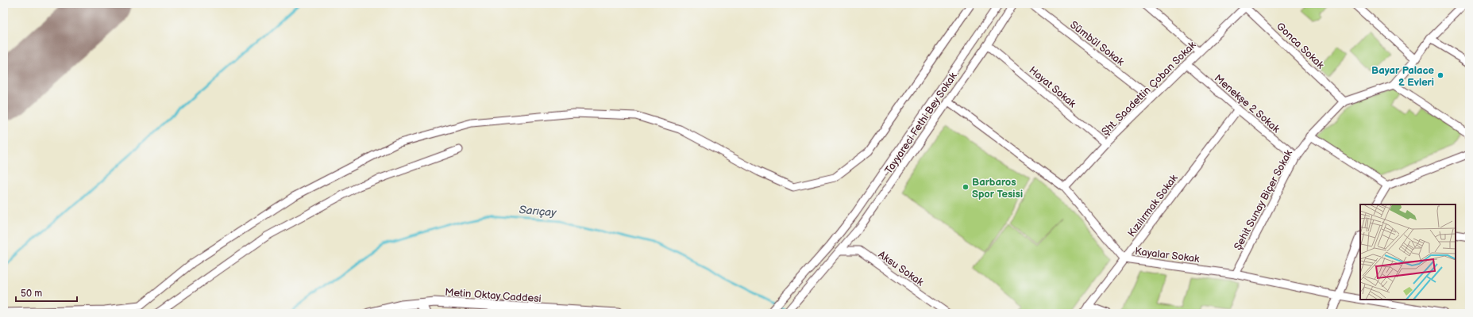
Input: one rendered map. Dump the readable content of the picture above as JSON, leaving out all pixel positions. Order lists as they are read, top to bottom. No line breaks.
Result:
{"streets":{"street":["Sümbül Sokak","Gonca Sokak","Hayat Sokak","Şht. Saadettin Çoban Sokak","Menekşe 2 Sokak","Tayyareci Fethi Bey Sokak","Şehit Sunay Biçer Sokak","Kızılırmak Sokak","Kayalar Sokak","Aksu Sokak","Metin Oktay Caddesi"]},"crossings":[["Sümbül Sokak","Şht. Saadettin Çoban Sokak"],["Gonca Sokak","Şht. Saadettin Çoban Sokak"],["Gonca Sokak","Şehit Sunay Biçer Sokak"],["Hayat Sokak","Şht. Saadettin Çoban Sokak"],["Hayat Sokak","Tayyareci Fethi Bey Sokak"],["Şht. Saadettin Çoban Sokak","Menekşe 2 Sokak"],["Şht. Saadettin Çoban Sokak","Kayalar Sokak"],["Menekşe 2 Sokak","Şehit Sunay Biçer Sokak"],["Menekşe 2 Sokak","Kızılırmak Sokak"],["Tayyareci Fethi Bey Sokak","Kayalar Sokak"],["Tayyareci Fethi Bey Sokak","Aksu Sokak"],["Şehit Sunay Biçer Sokak","Kayalar Sokak"],["Kızılırmak Sokak","Kayalar Sokak"]],"water":["Sarıçay"],"places":["Bayar Palace 2 Evleri","Barbaros Spor Tesisi"],"scale_bar":"50 m"}
